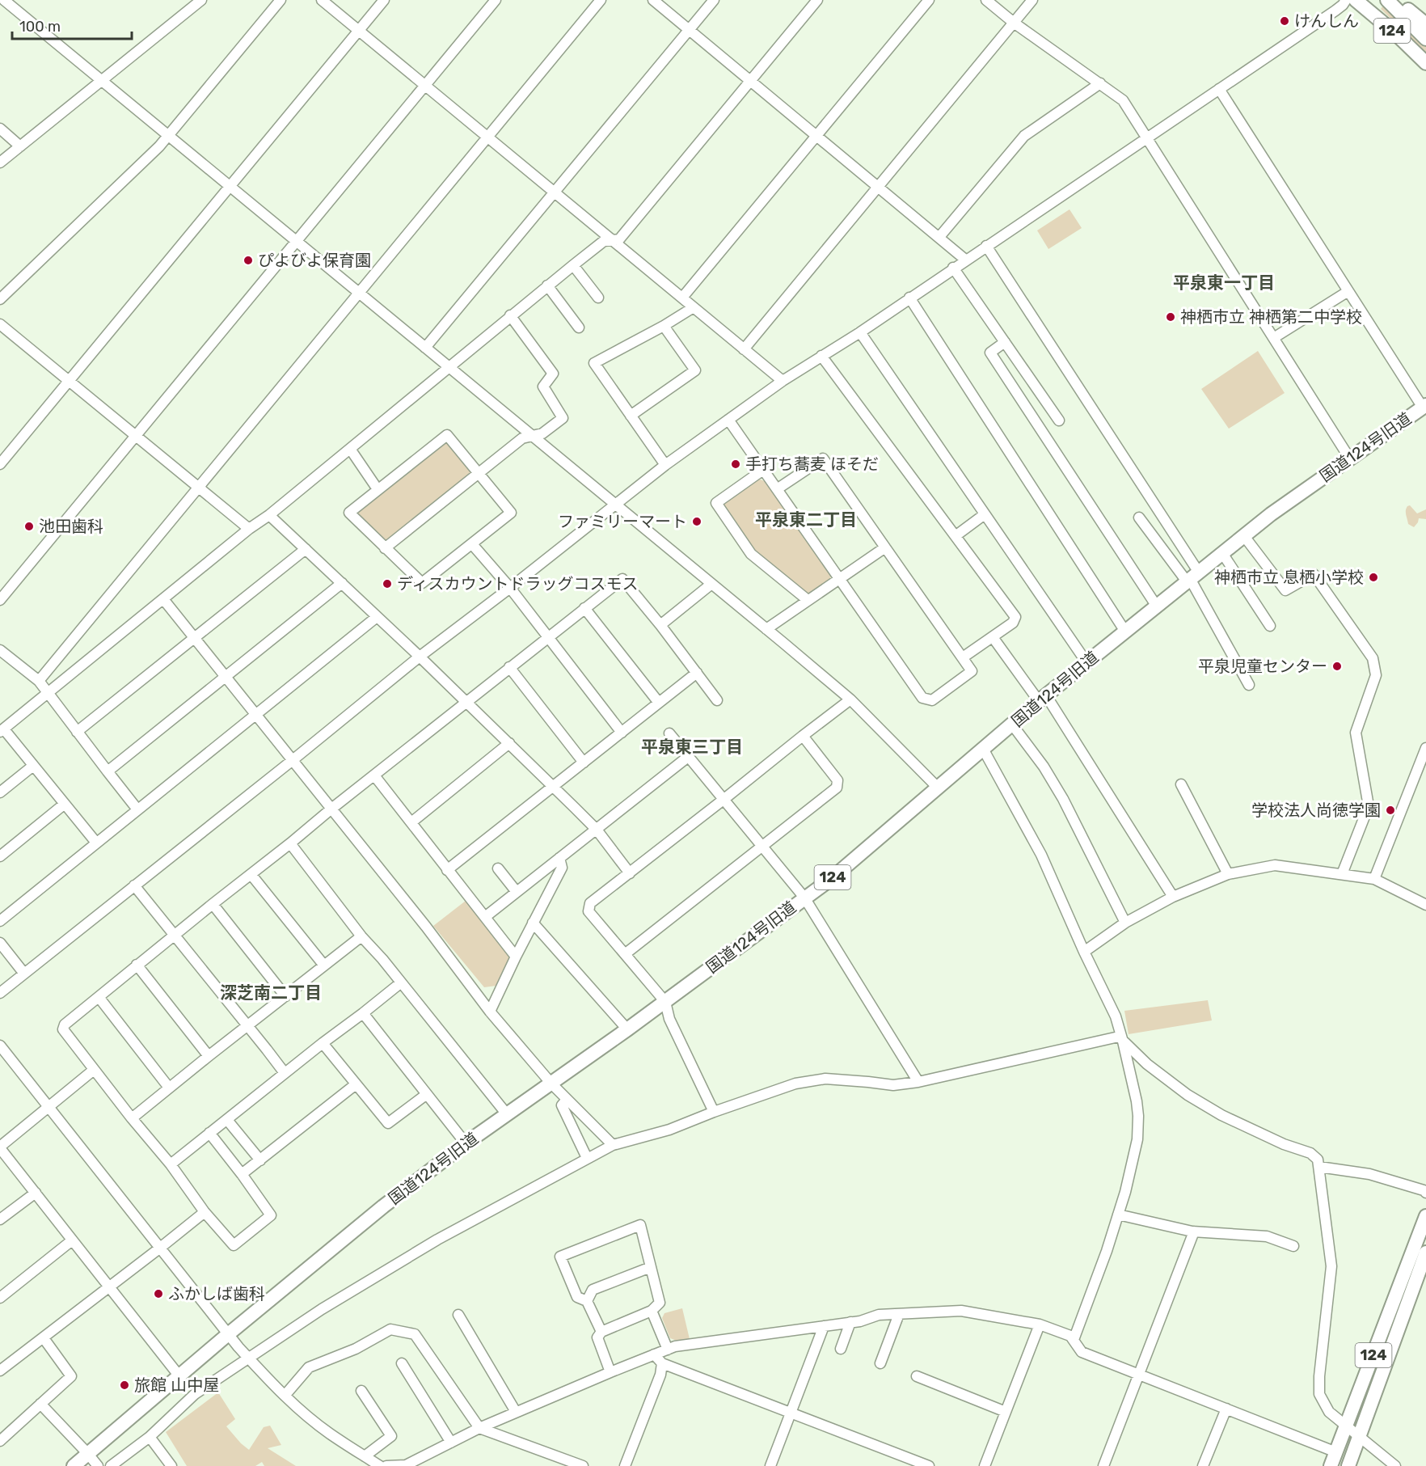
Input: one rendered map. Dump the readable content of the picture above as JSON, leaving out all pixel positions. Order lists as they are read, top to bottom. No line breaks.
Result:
{"streets":{"highway":["124","国道124号旧道"]},"districts":["平泉東一丁目","平泉東二丁目","平泉東三丁目","深芝南二丁目"],"places":["けんしん","ぴよびよ保育園","神栖市立 神栖第二中学校","手打ち蕎麦 ほそだ","ファミリーマート","池田歯科","神栖市立 息栖小学校","ディスカウントドラッグコスモス","平泉児童センター","学校法人尚徳学園","ふかしば歯科","旅館 山中屋"],"scale_bar":"100 m"}
